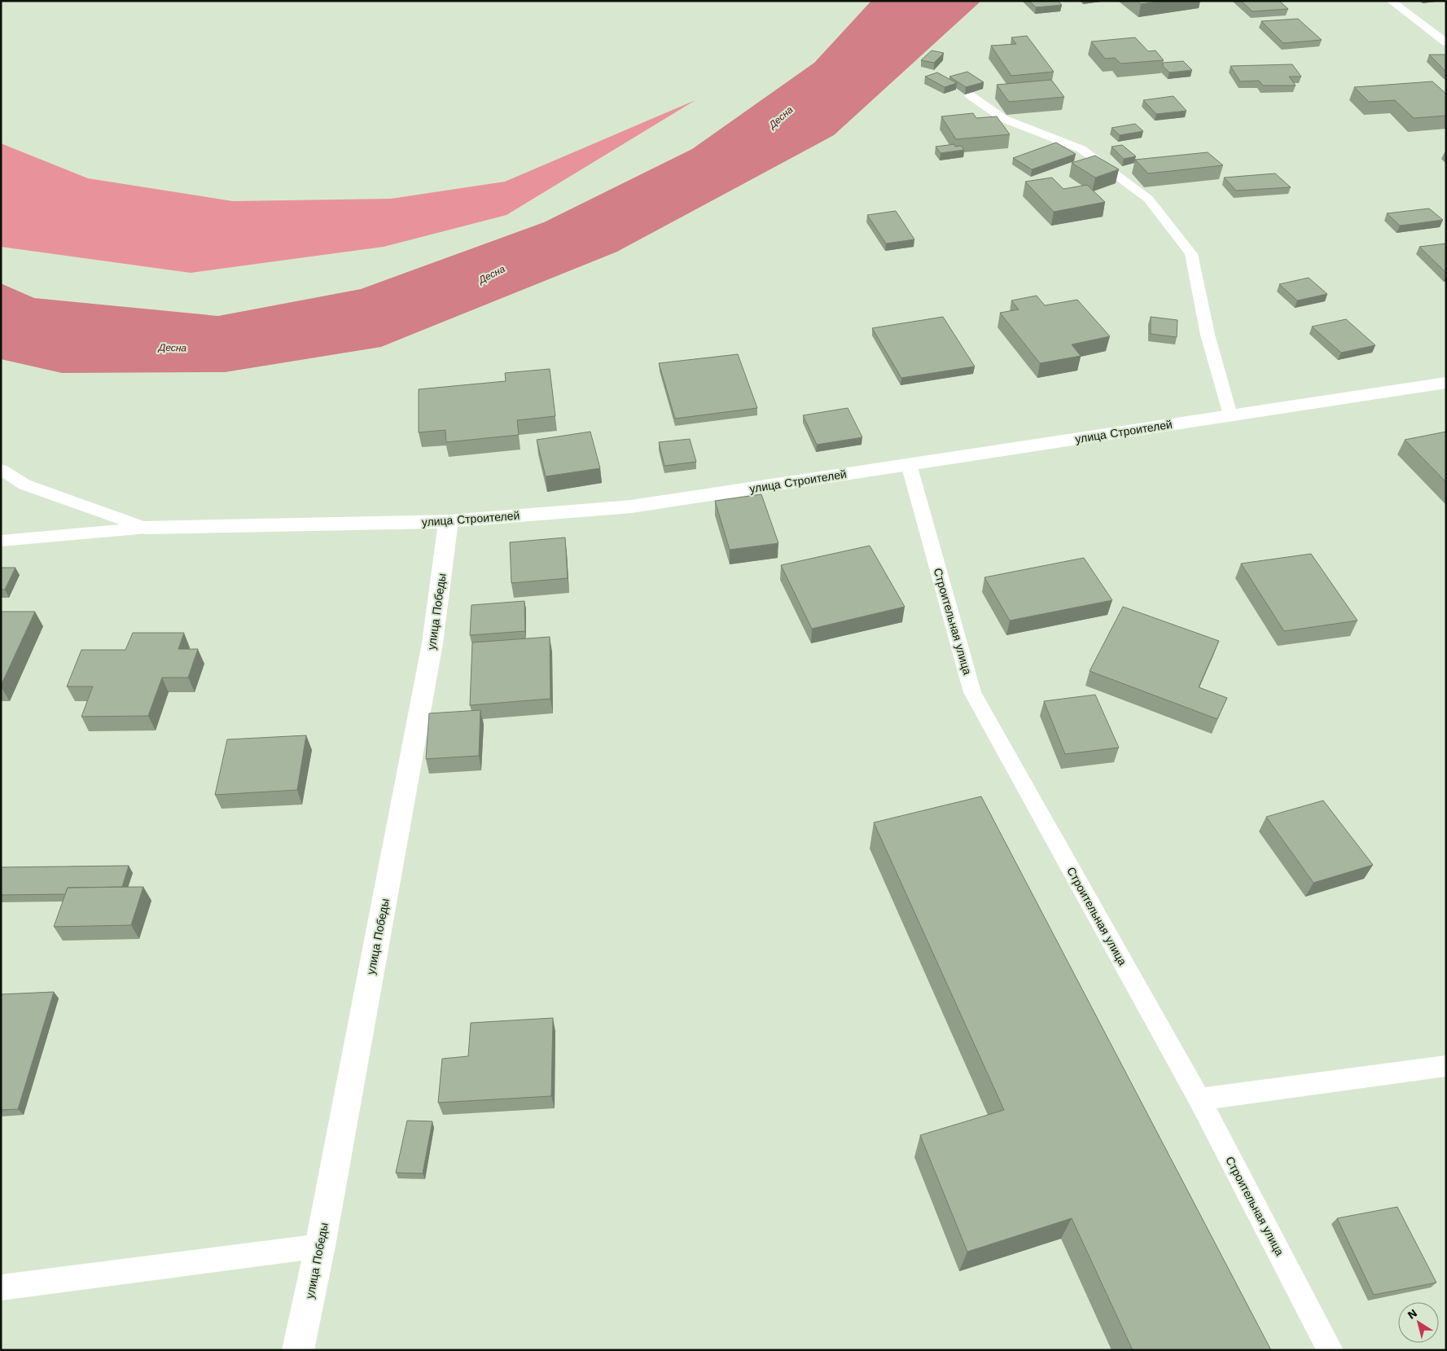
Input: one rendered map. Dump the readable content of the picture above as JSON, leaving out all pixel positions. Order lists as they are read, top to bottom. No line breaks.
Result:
{"streets":{"street":["улица Строителей","улица Победы"],"lane":["Строительная улица"]},"crossings":[["улица Строителей","улица Победы"],["улица Строителей","Строительная улица"]],"water":["Десна"],"north":"top left"}
